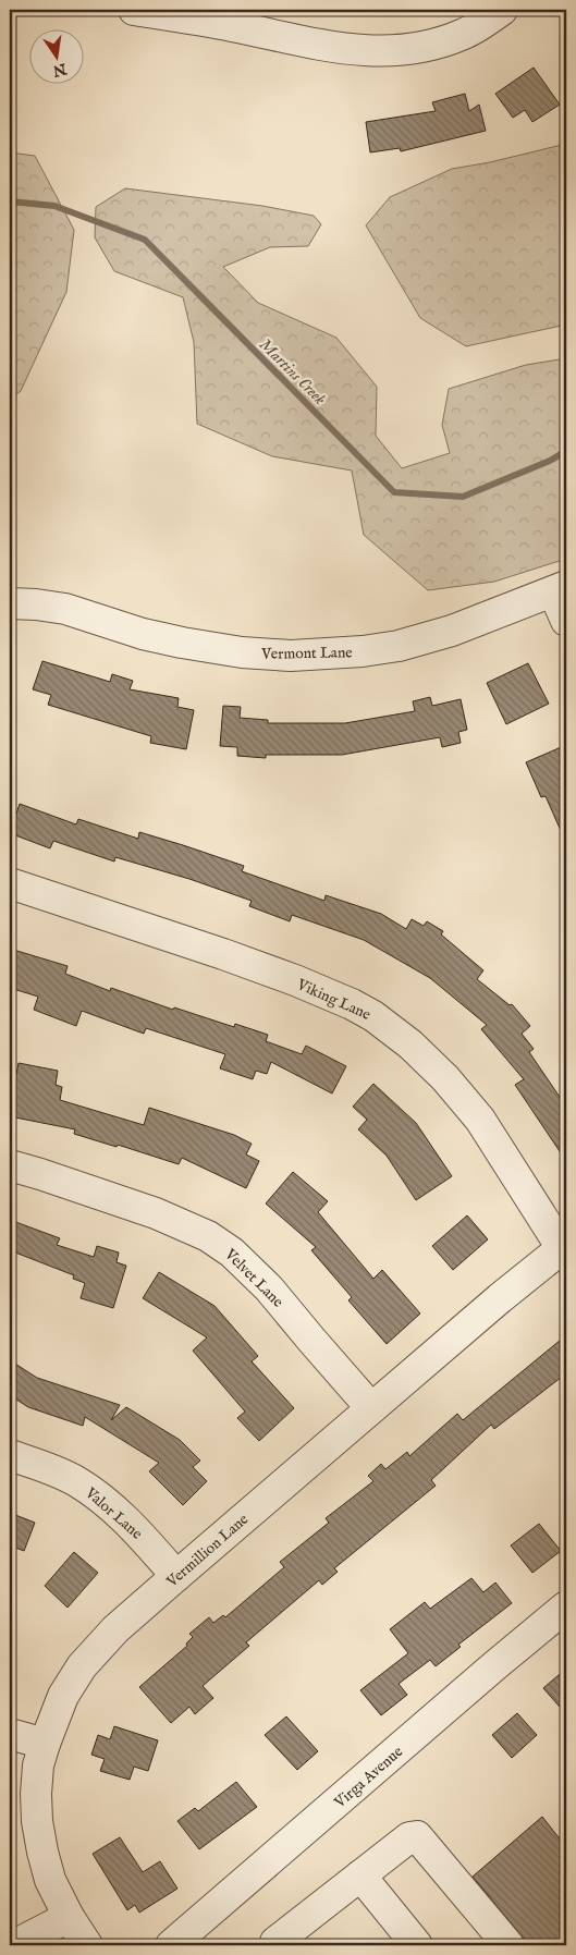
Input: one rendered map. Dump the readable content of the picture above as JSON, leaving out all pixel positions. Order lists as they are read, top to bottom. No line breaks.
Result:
{"streets":{"street":["Vermont Lane","Viking Lane","Velvet Lane","Valor Lane","Vermillion Lane","Virga Avenue"]},"crossings":[["Viking Lane","Vermillion Lane"],["Velvet Lane","Vermillion Lane"],["Valor Lane","Vermillion Lane"]],"water":["Martins Creek"],"north":"bottom"}
